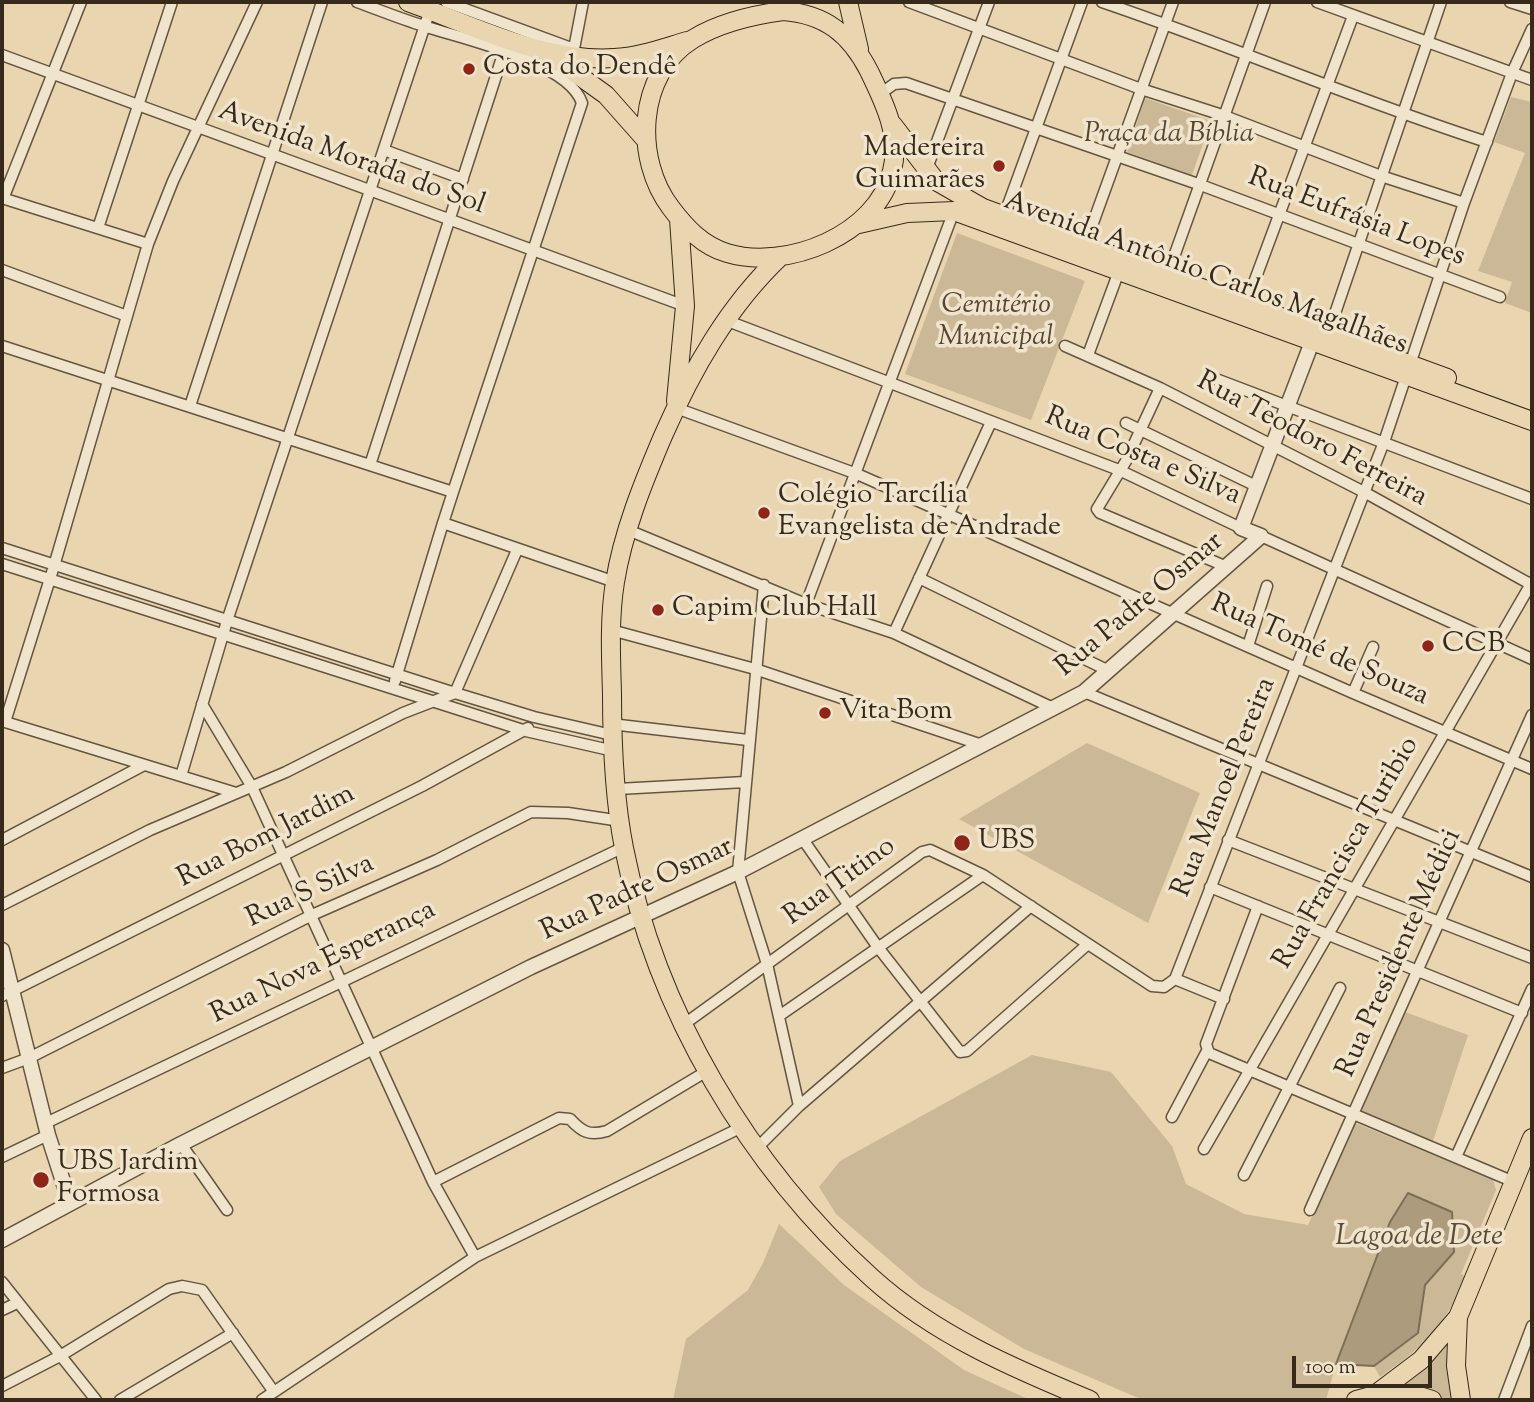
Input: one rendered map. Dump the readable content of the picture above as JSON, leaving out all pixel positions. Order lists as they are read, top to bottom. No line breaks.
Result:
{"streets":{"main road":["Avenida Antônio Carlos Magalhães"],"street":["Avenida Morada do Sol","Rua Eufrásia Lopes","Rua Teodoro Ferreira","Rua Costa e Silva","Rua Padre Osmar","Rua Tomé de Souza","Rua Manoel Pereira","Rua Bom Jardim","Rua Francisca Turibio","Rua Titino","Rua S Silva","Rua Presidente Médici","Rua Nova Esperança"]},"crossings":[["Rua Eufrásia Lopes","Avenida Antônio Carlos Magalhães"],["Rua Eufrásia Lopes","Rua Manoel Pereira"],["Avenida Antônio Carlos Magalhães","Rua Padre Osmar"],["Avenida Antônio Carlos Magalhães","Rua Manoel Pereira"],["Rua Teodoro Ferreira","Rua Padre Osmar"],["Rua Teodoro Ferreira","Rua Manoel Pereira"],["Rua Teodoro Ferreira","Rua Francisca Turibio"],["Rua Costa e Silva","Rua Padre Osmar"],["Rua Costa e Silva","Rua Manoel Pereira"],["Rua Costa e Silva","Rua Francisca Turibio"],["Rua Padre Osmar","Rua Tomé de Souza"],["Rua Tomé de Souza","Rua Manoel Pereira"],["Rua Tomé de Souza","Rua Francisca Turibio"],["Rua Tomé de Souza","Rua Presidente Médici"],["Rua Manoel Pereira","Rua Titino"]],"water":["Lagoa de Dete"],"parks":["Praça da Bíblia","Cemitério Municipal"],"places":["Costa do Dendê","Madereira Guimarães","Colégio Tarcília Evangelista de Andrade","Capim Club Hall","CCB","Vita Bom","UBS","UBS Jardim Formosa"],"scale_bar":"100 m"}
